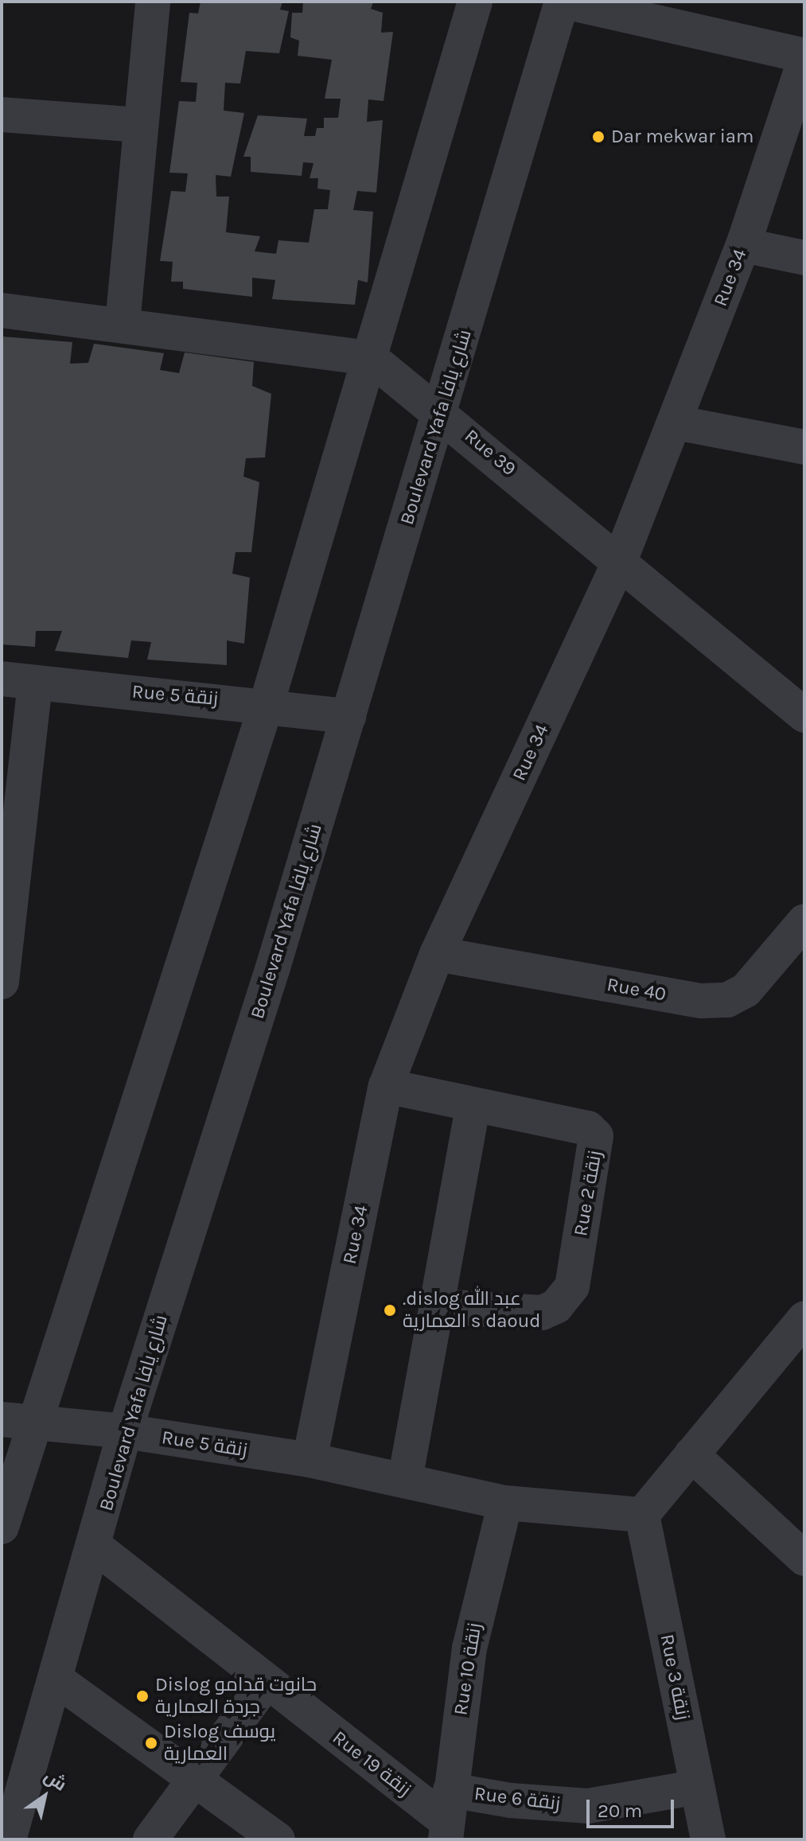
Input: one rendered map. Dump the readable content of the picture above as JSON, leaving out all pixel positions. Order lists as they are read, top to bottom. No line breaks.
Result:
{"streets":{"street":["Rue 34","Boulevard Yafa شارع يافا","Rue 39","Rue 5 زنقة","Rue 40","Rue 2 زنقة","Rue 10 زنقة","Rue 3 زنقة","Rue 19 زنقة","Rue 6 زنقة"]},"crossings":[["Rue 34","Rue 39"],["Rue 34","Rue 5 زنقة"],["Rue 34","Rue 40"],["Rue 34","Rue 2 زنقة"],["Boulevard Yafa شارع يافا","Rue 39"],["Boulevard Yafa شارع يافا","Rue 5 زنقة"],["Boulevard Yafa شارع يافا","Rue 19 زنقة"],["Rue 5 زنقة","Rue 10 زنقة"],["Rue 5 زنقة","Rue 3 زنقة"],["Rue 10 زنقة","Rue 19 زنقة"],["Rue 10 زنقة","Rue 6 زنقة"],["Rue 3 زنقة","Rue 6 زنقة"],["Rue 19 زنقة","Rue 6 زنقة"]],"places":["Dar mekwar iam",".dislog عبد الله العمارية s daoud","Dislog حانوت قدامو جردة العمارية","Dislog يوسف العمارية"],"scale_bar":"20 m","north":"top right"}
